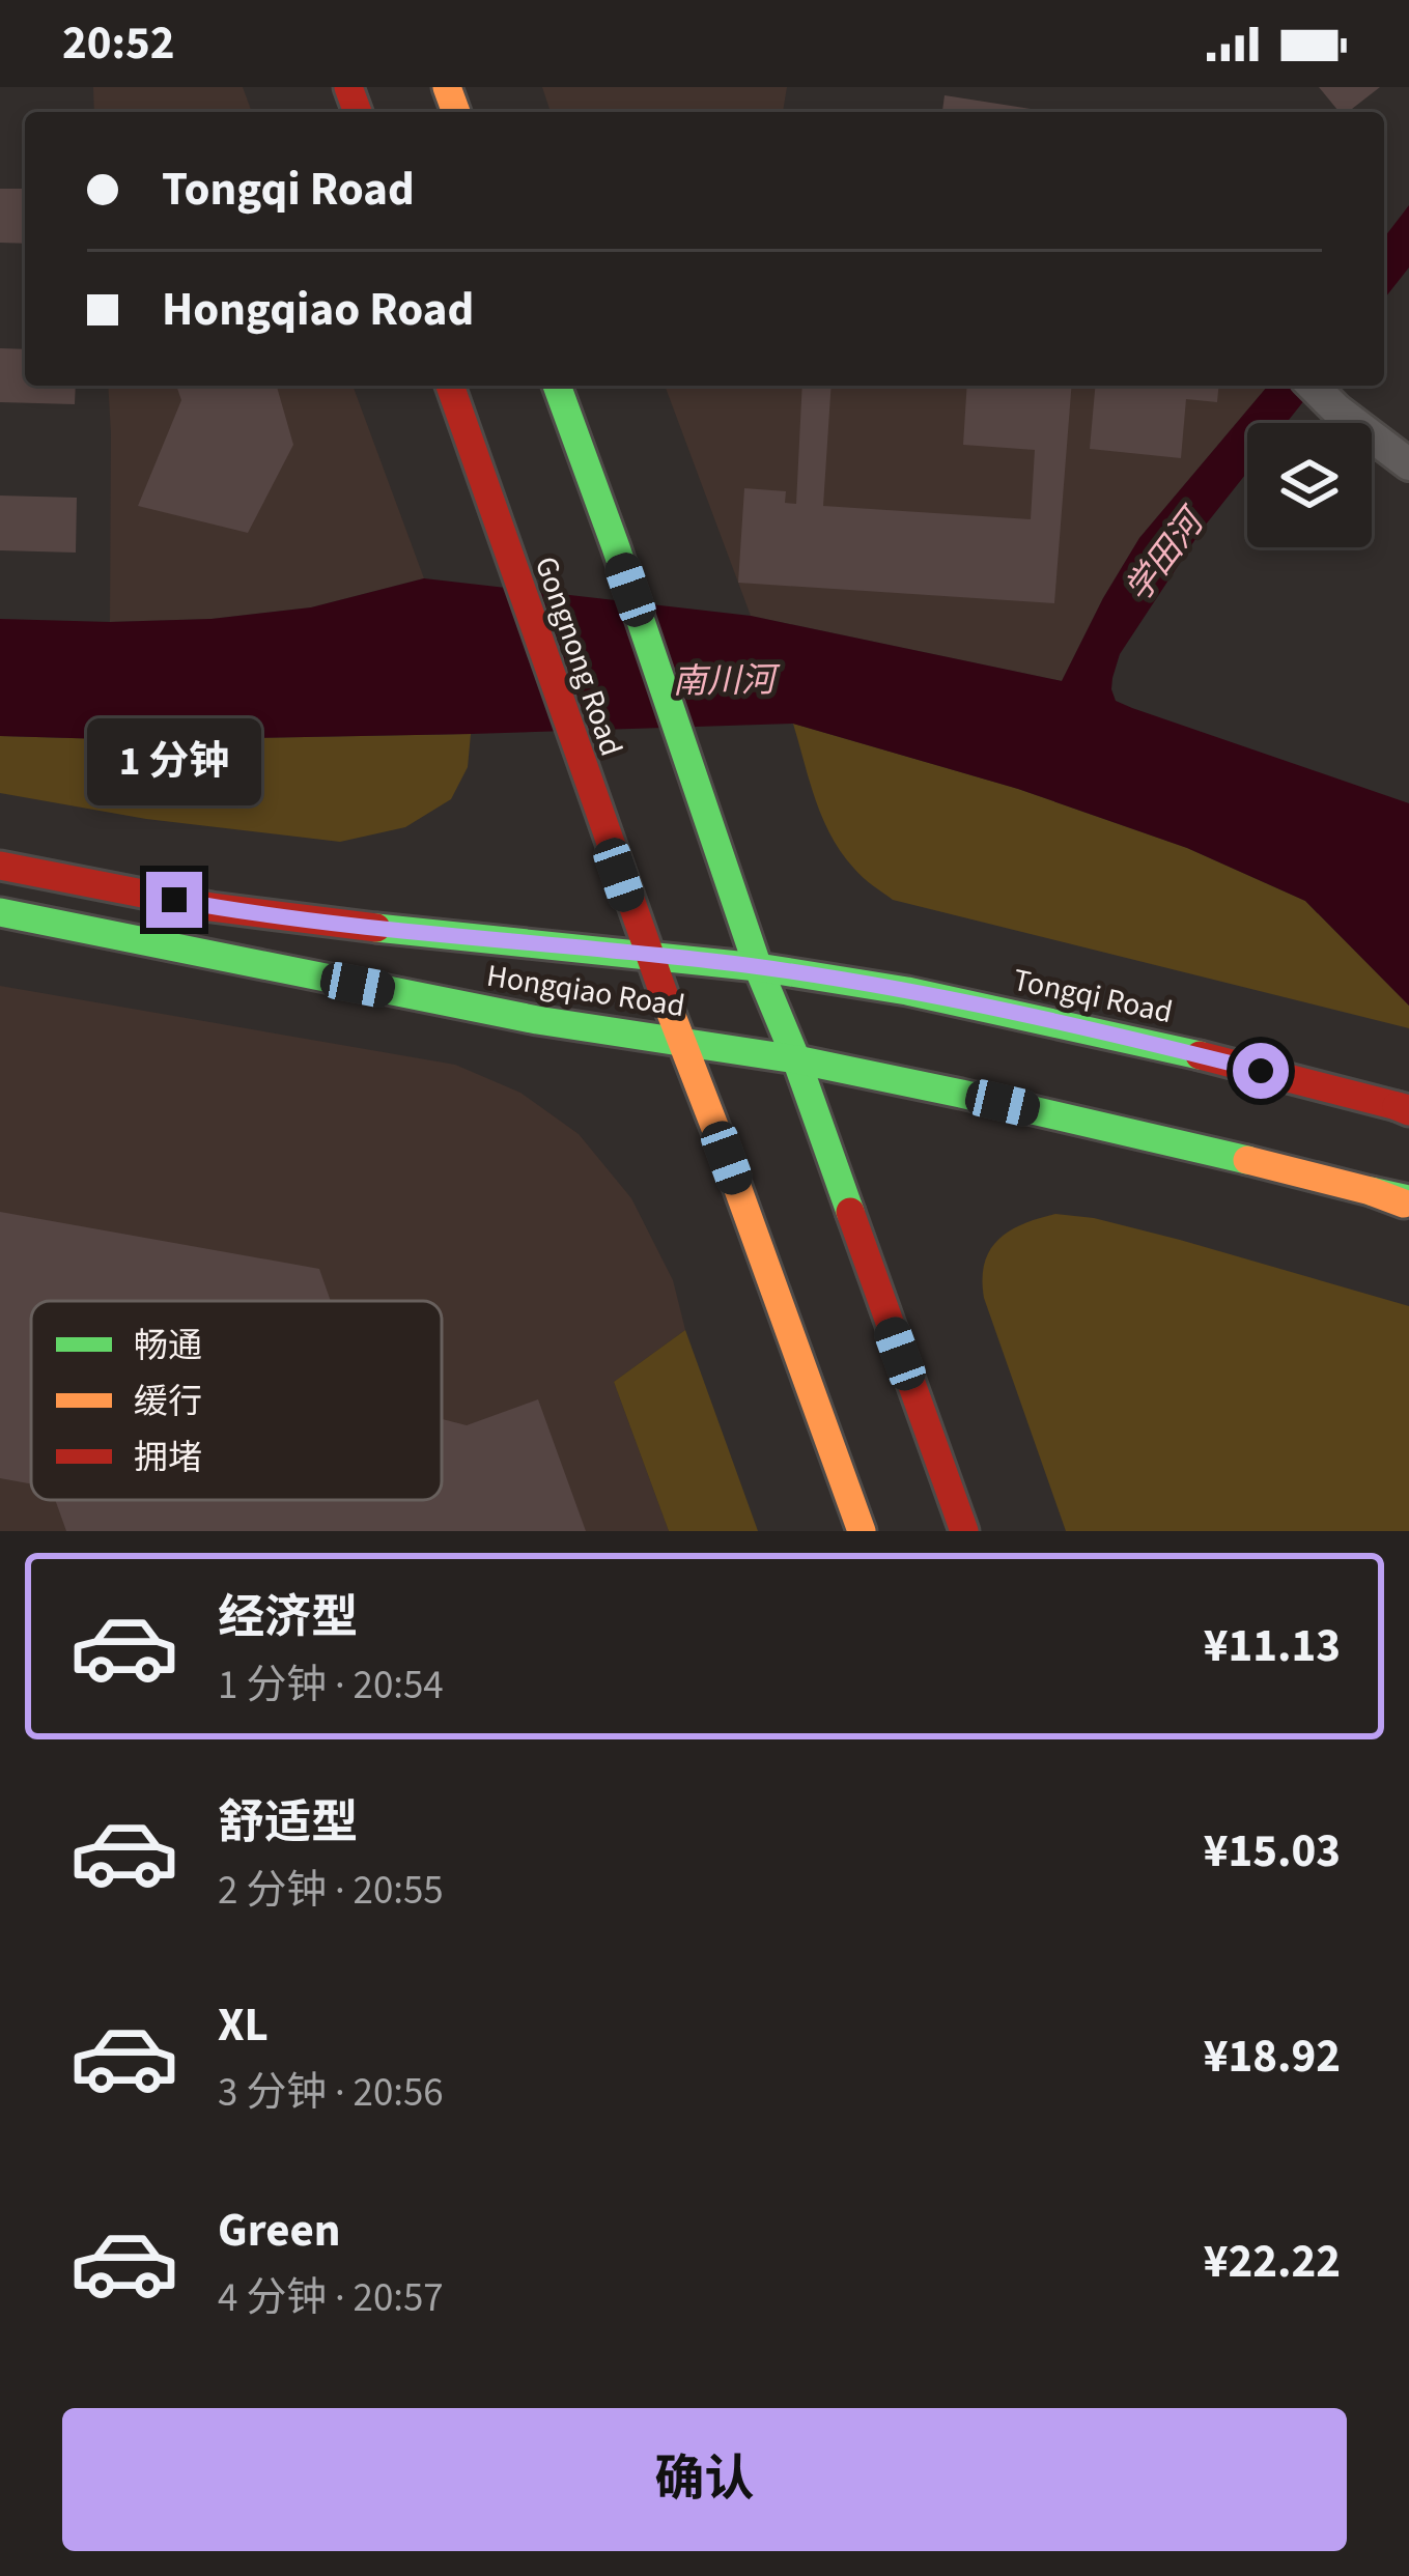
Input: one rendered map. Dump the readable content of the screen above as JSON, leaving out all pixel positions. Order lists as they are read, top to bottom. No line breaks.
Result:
{"streets":{"main road":["Gongnong Road","Hongqiao Road","Tongqi Road"]},"crossings":[["Gongnong Road","Hongqiao Road"],["Hongqiao Road","Tongqi Road"]],"water":["学田河","南川河"],"legend":["畅通","缓行","拥堵"],"page":{"status":"20:52","banner":["Tongqi Road","Hongqiao Road"],"bubble":"1 分钟","list":[{"name":"经济型","note":"1 分钟 · 20:54","value":"¥11.13"},{"name":"舒适型","note":"2 分钟 · 20:55","value":"¥15.03"},{"name":"XL","note":"3 分钟 · 20:56","value":"¥18.92"},{"name":"Green","note":"4 分钟 · 20:57","value":"¥22.22"}],"buttons":"确认"}}
